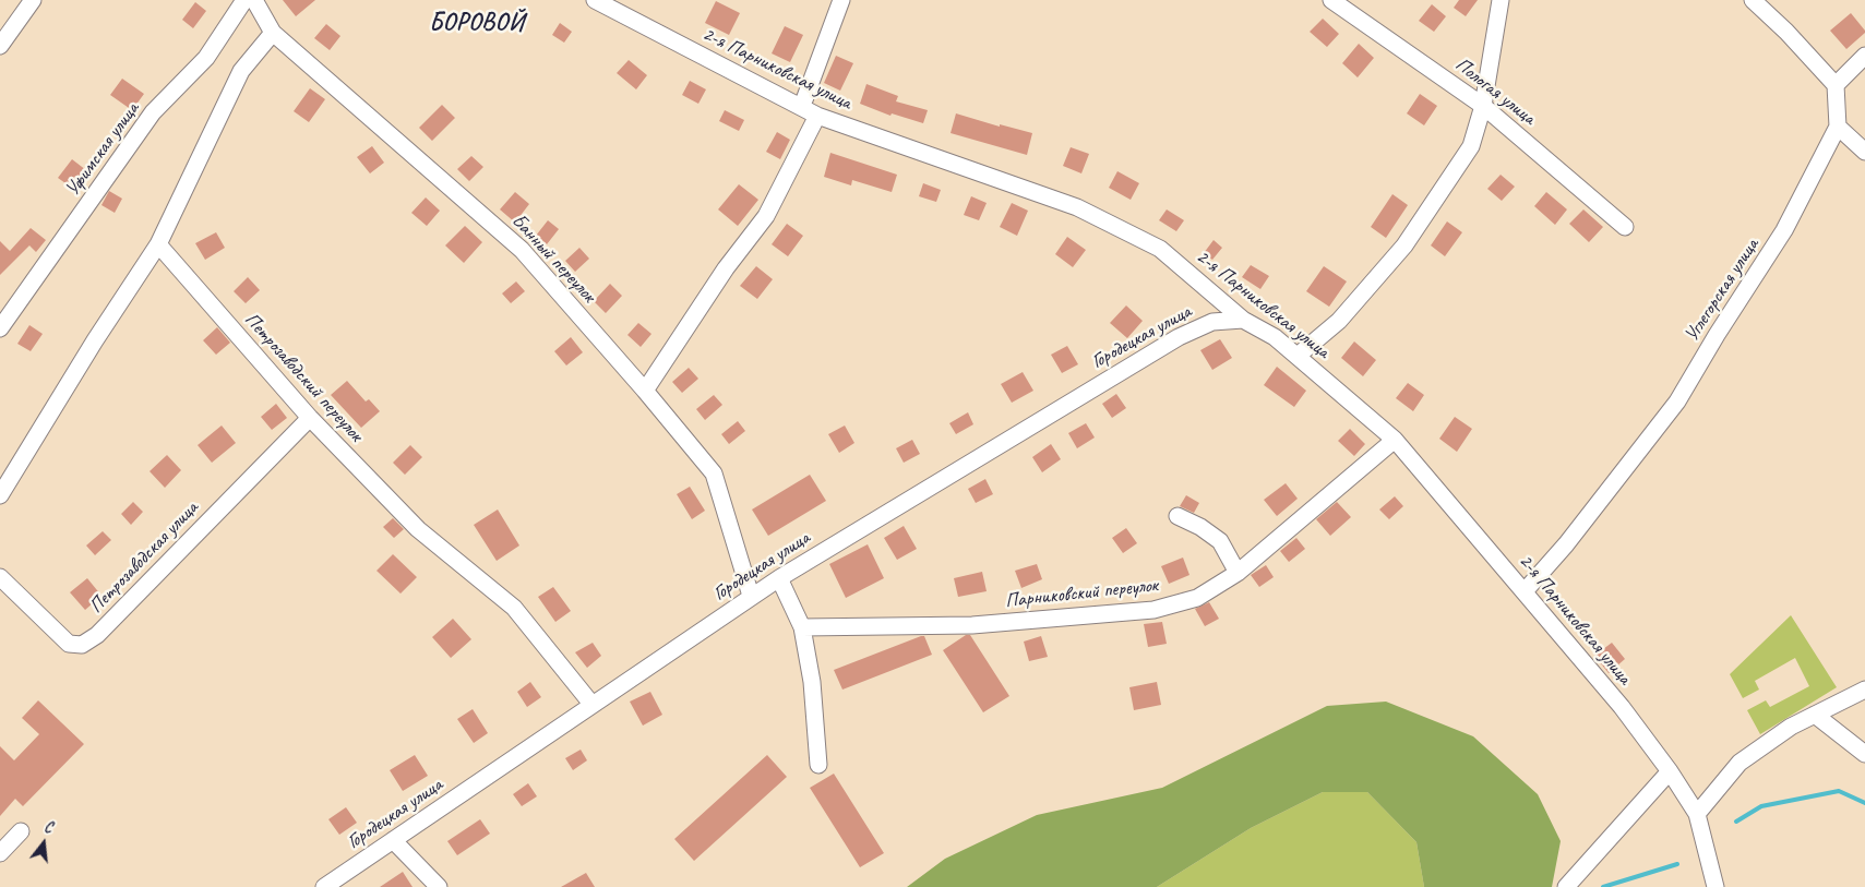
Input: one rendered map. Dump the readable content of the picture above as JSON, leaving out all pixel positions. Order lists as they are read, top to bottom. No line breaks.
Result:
{"streets":{"street":["2-я Парниковская улица","Пологая улица","Уфимская улица","Банный переулок","Углегорская улица","Городецкая улица","Петрозаводский переулок","Петрозаводская улица","Парниковский переулок"]},"crossings":[["2-я Парниковская улица","Углегорская улица"],["2-я Парниковская улица","Городецкая улица"],["2-я Парниковская улица","Парниковский переулок"],["Банный переулок","Городецкая улица"],["Городецкая улица","Петрозаводский переулок"],["Петрозаводский переулок","Петрозаводская улица"]],"districts":["БОРОВОЙ"],"north":"top"}
